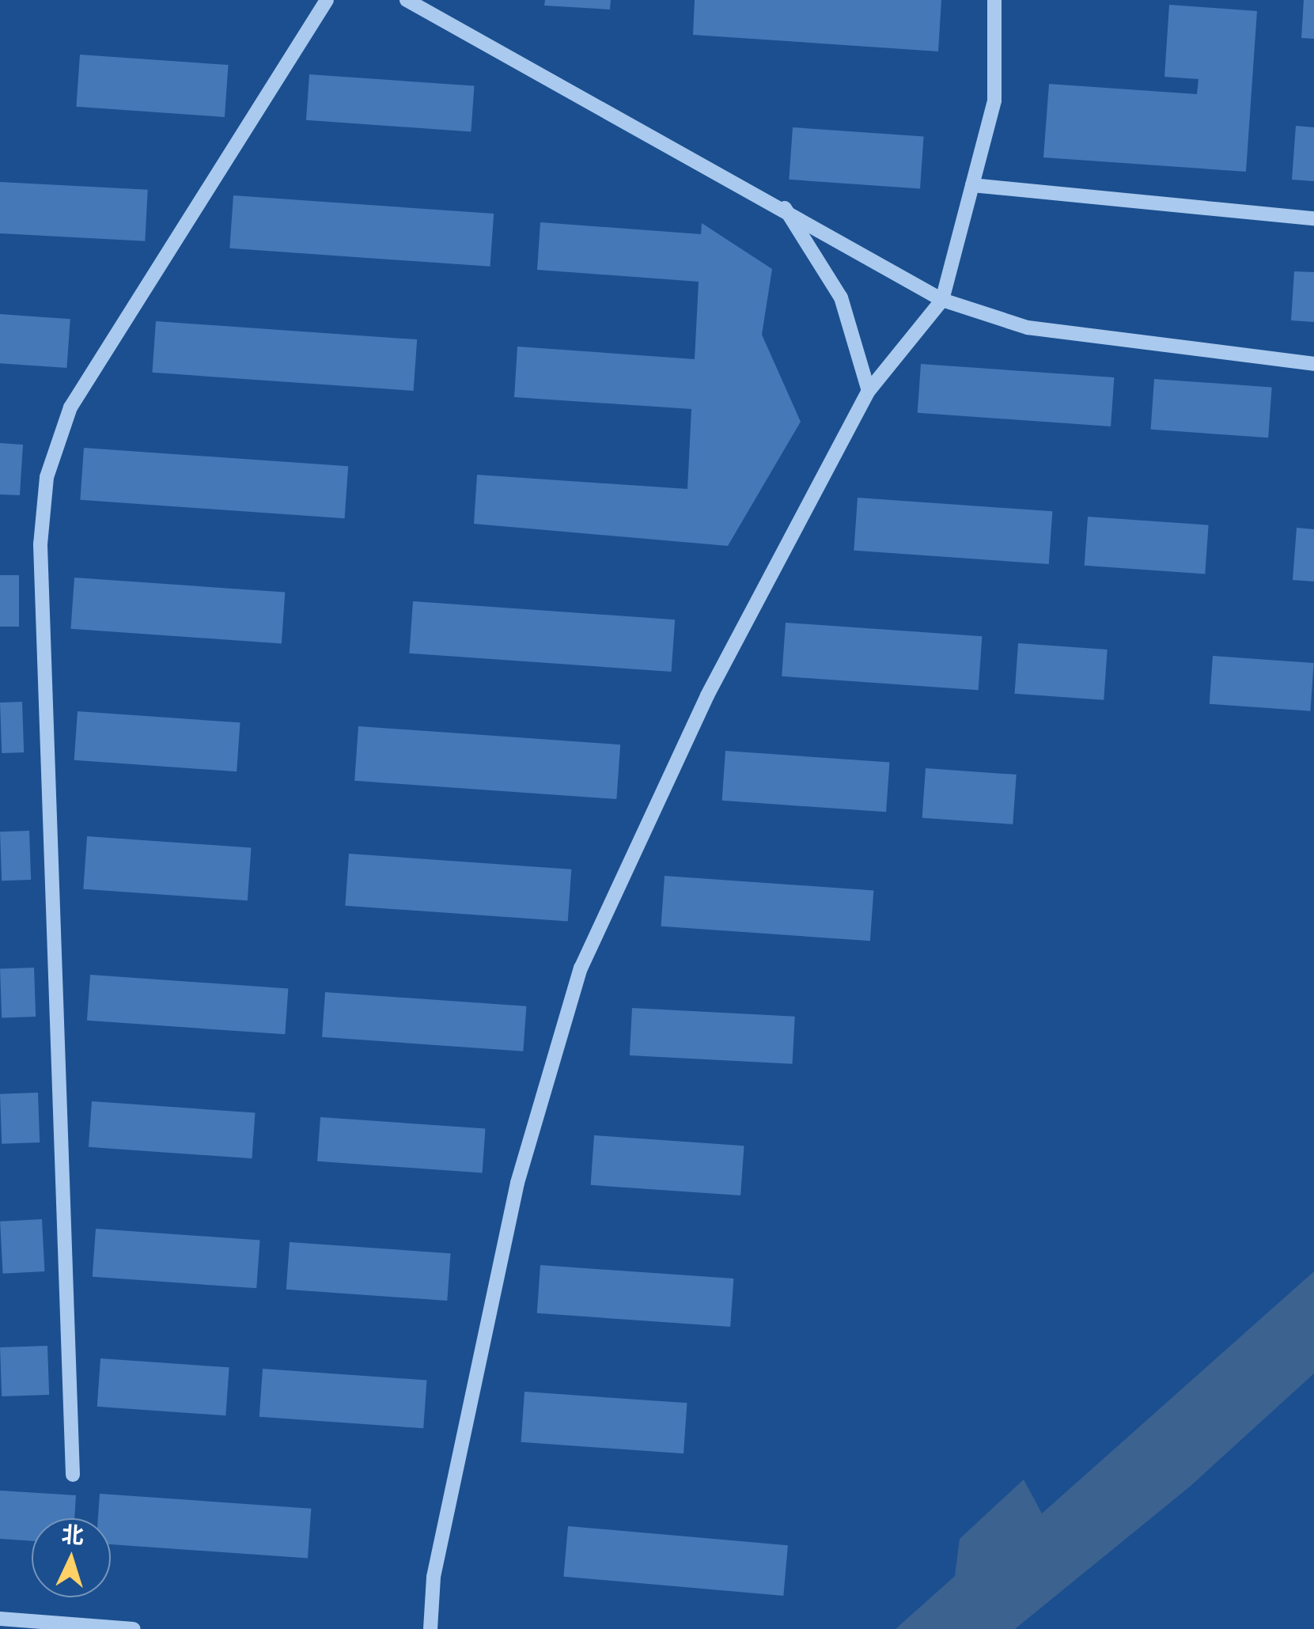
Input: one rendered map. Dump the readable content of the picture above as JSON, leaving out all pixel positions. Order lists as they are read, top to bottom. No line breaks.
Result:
{"north":"top"}
